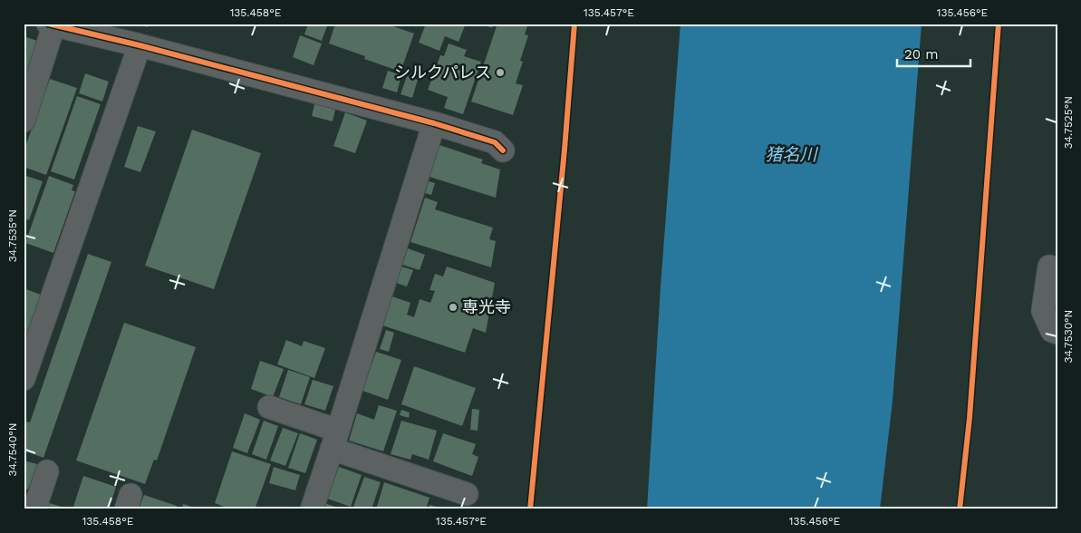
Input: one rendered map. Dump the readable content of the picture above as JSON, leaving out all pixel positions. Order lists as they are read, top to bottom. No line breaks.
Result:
{"water":["猪名川"],"places":["シルクパレス","専光寺"],"scale_bar":"20 m","coordinates":["135.458°E","135.457°E","135.456°E","34.7525°N","34.7535°N","34.7530°N","34.7540°N"]}
